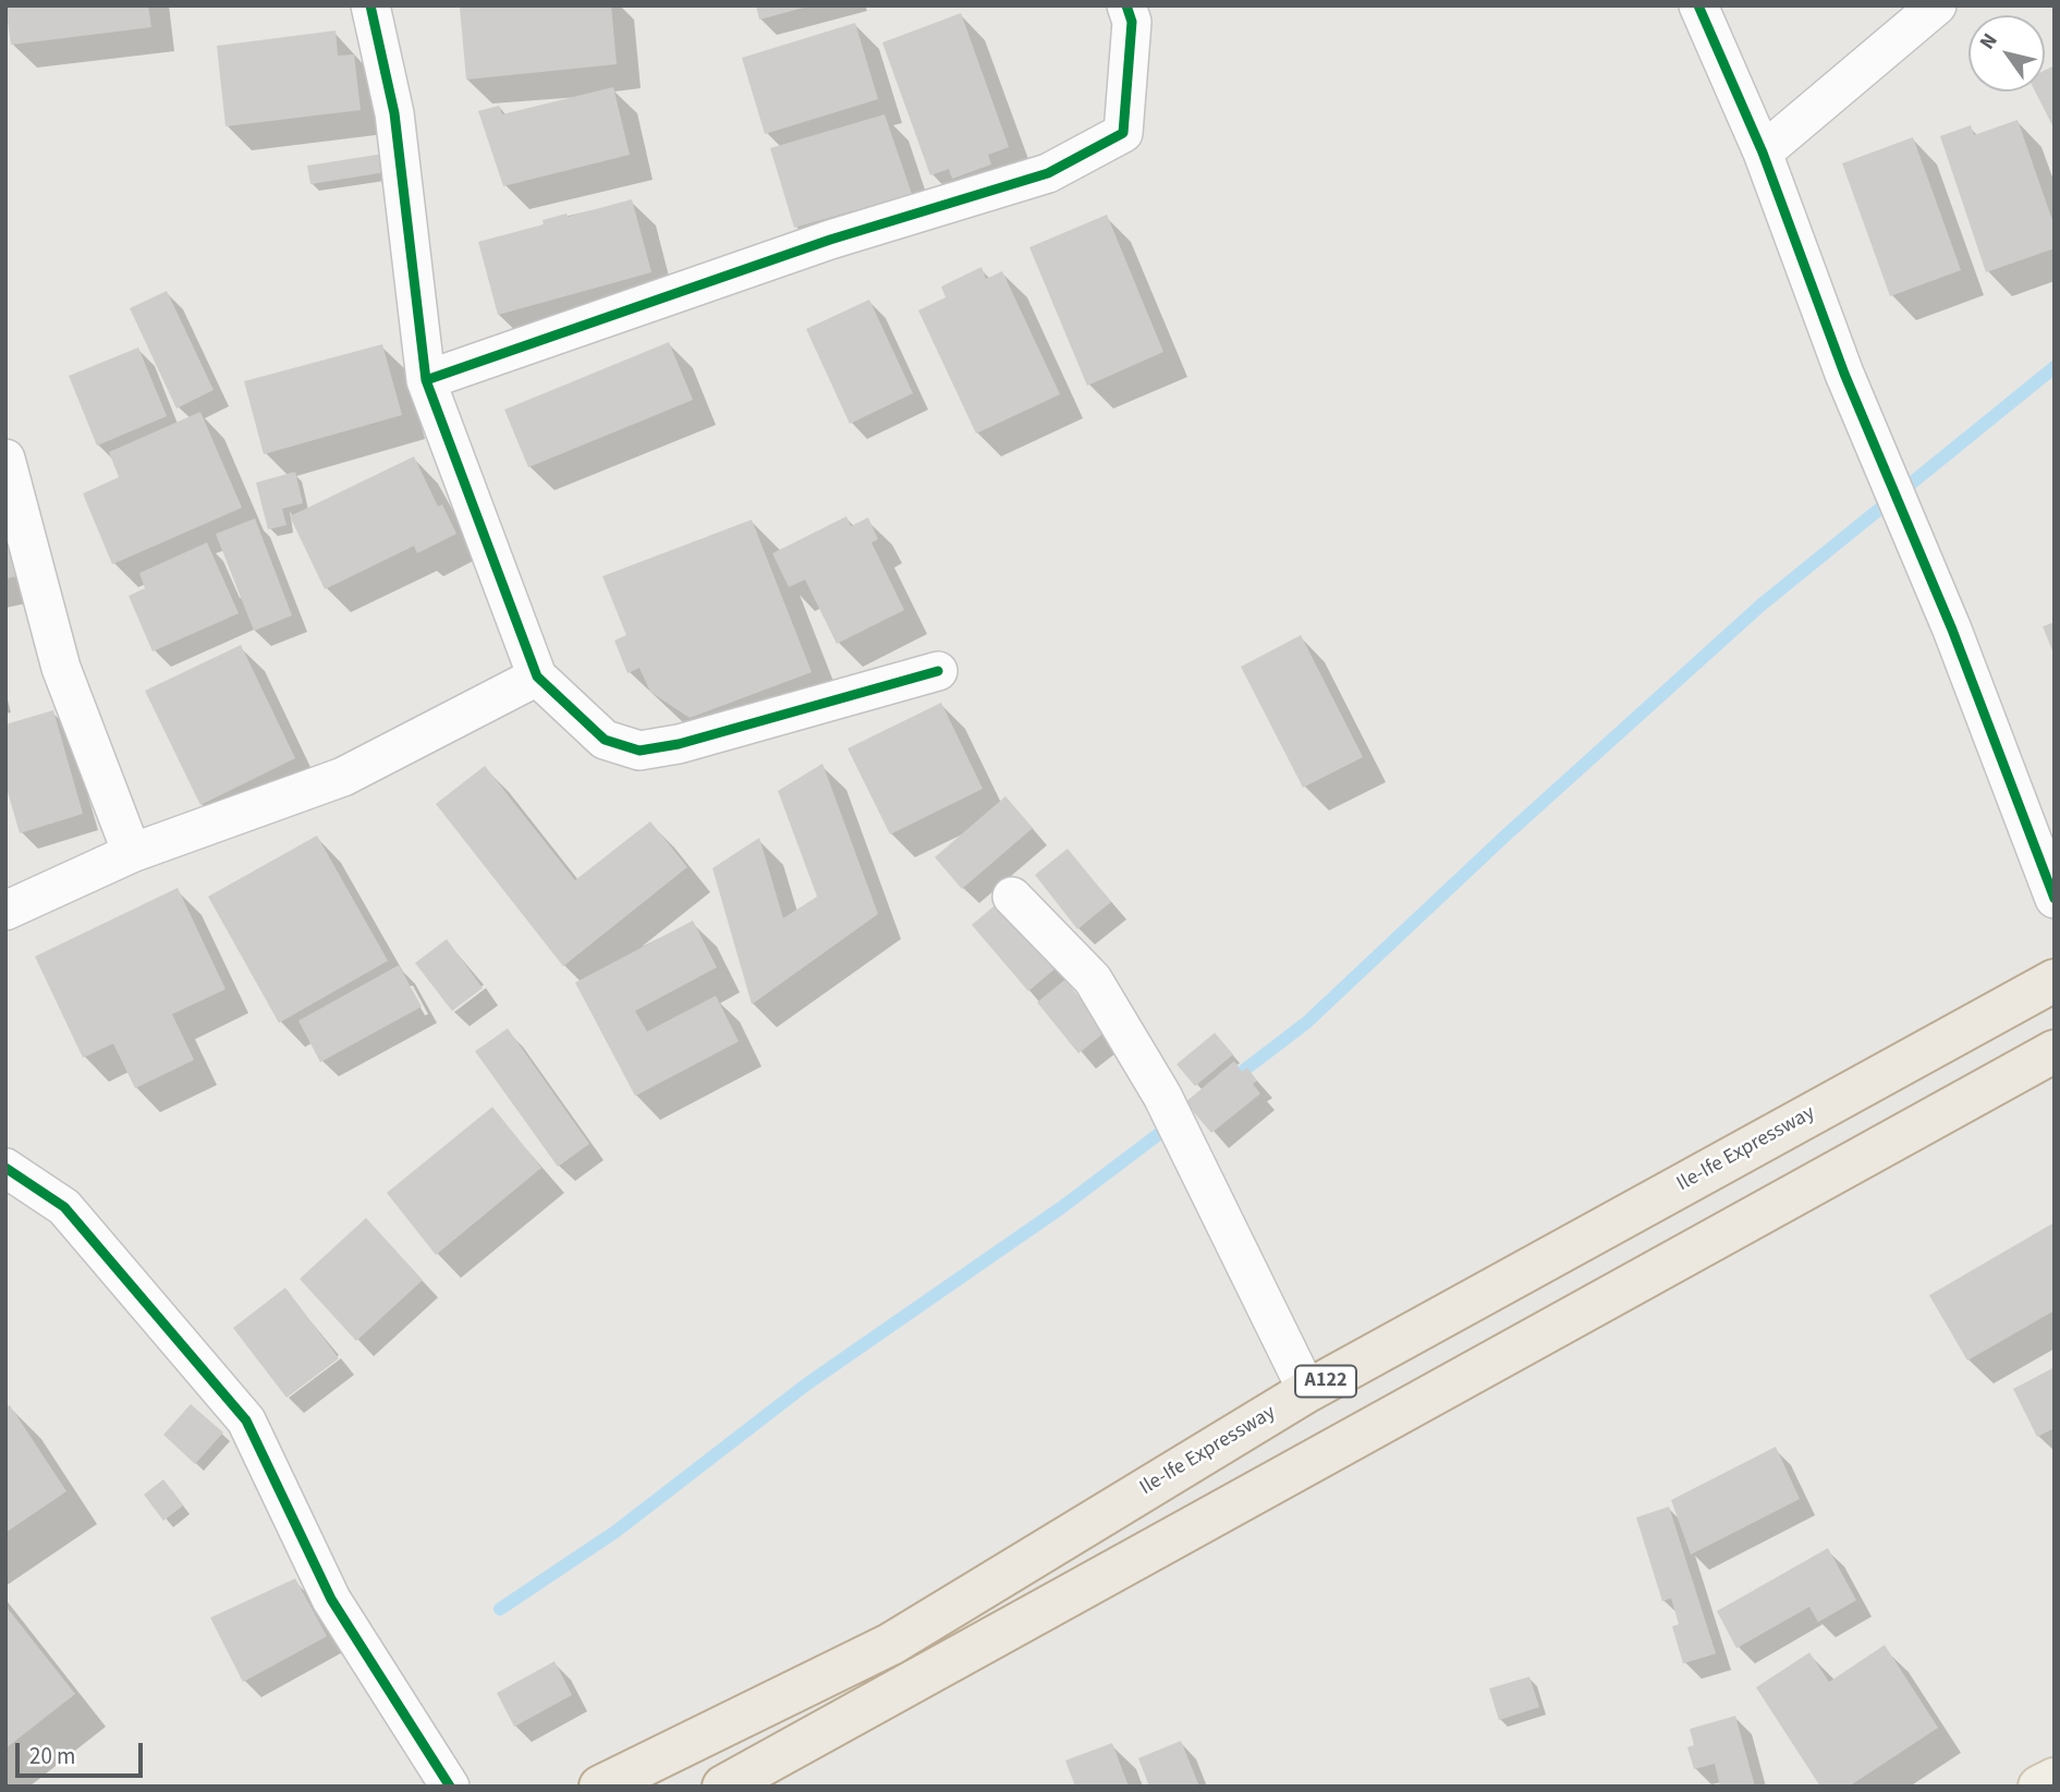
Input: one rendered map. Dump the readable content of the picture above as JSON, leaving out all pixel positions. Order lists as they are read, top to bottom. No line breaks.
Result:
{"streets":{"highway":["Ile-Ife Expressway","A122"]},"scale_bar":"20 m","north":"top left"}
